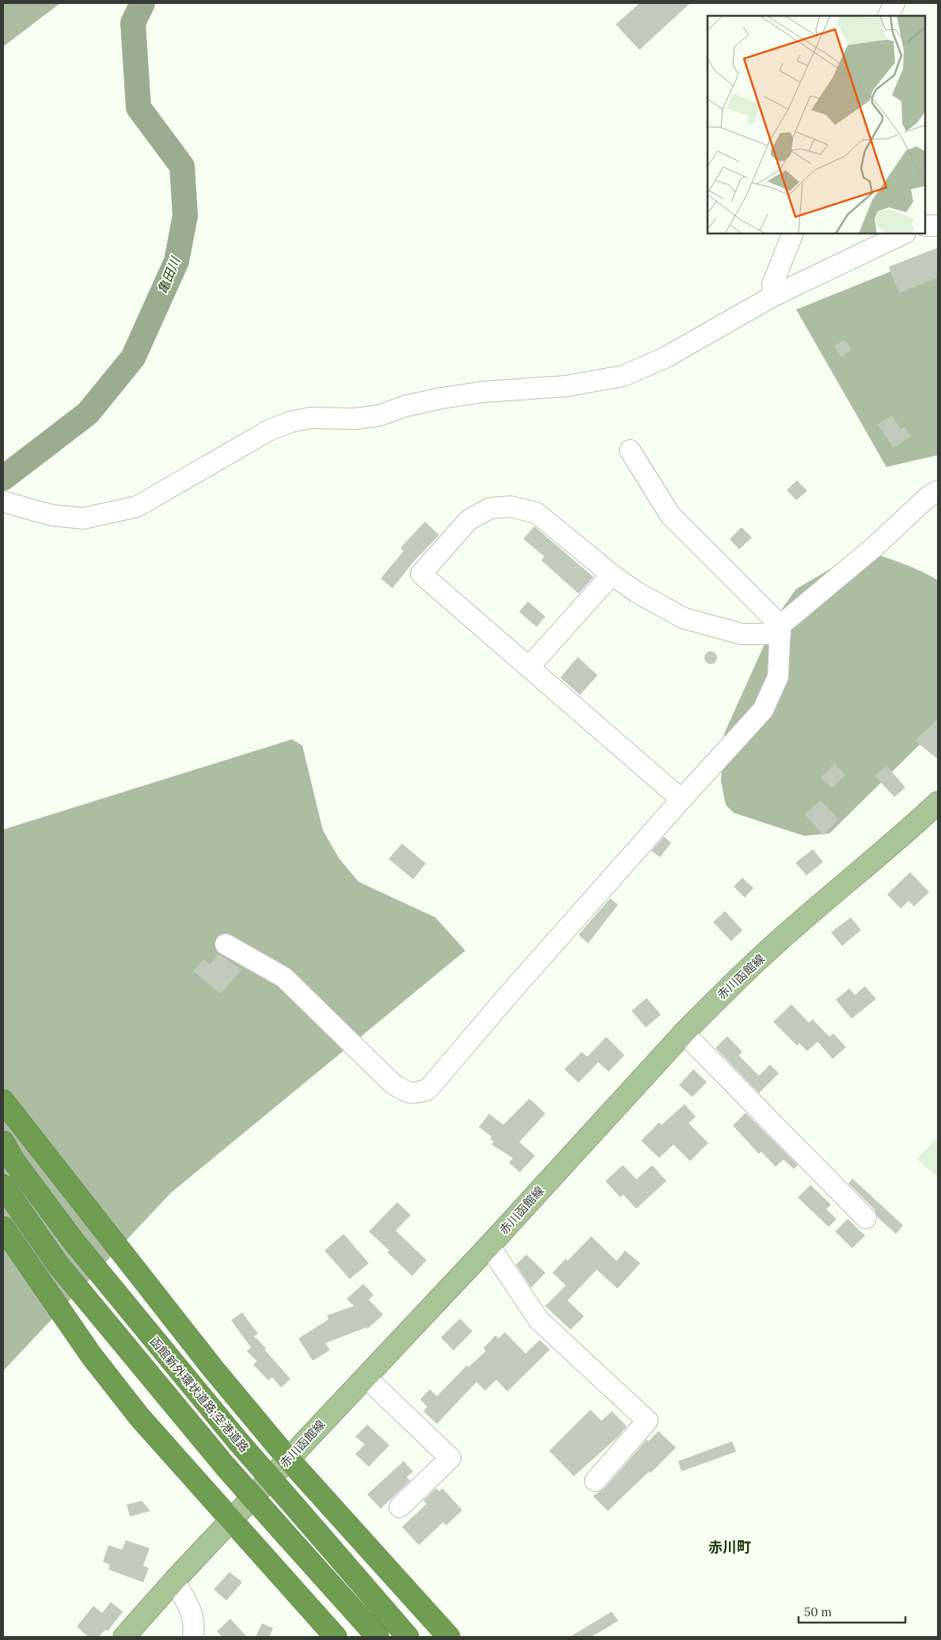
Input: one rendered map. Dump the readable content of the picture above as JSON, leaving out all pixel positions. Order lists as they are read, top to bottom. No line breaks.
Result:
{"streets":{"highway":["函館新外環状道路;空港道路"],"main road":["赤川函館線"]},"districts":["赤川町"],"water":["亀田川"],"scale_bar":"50 m"}
